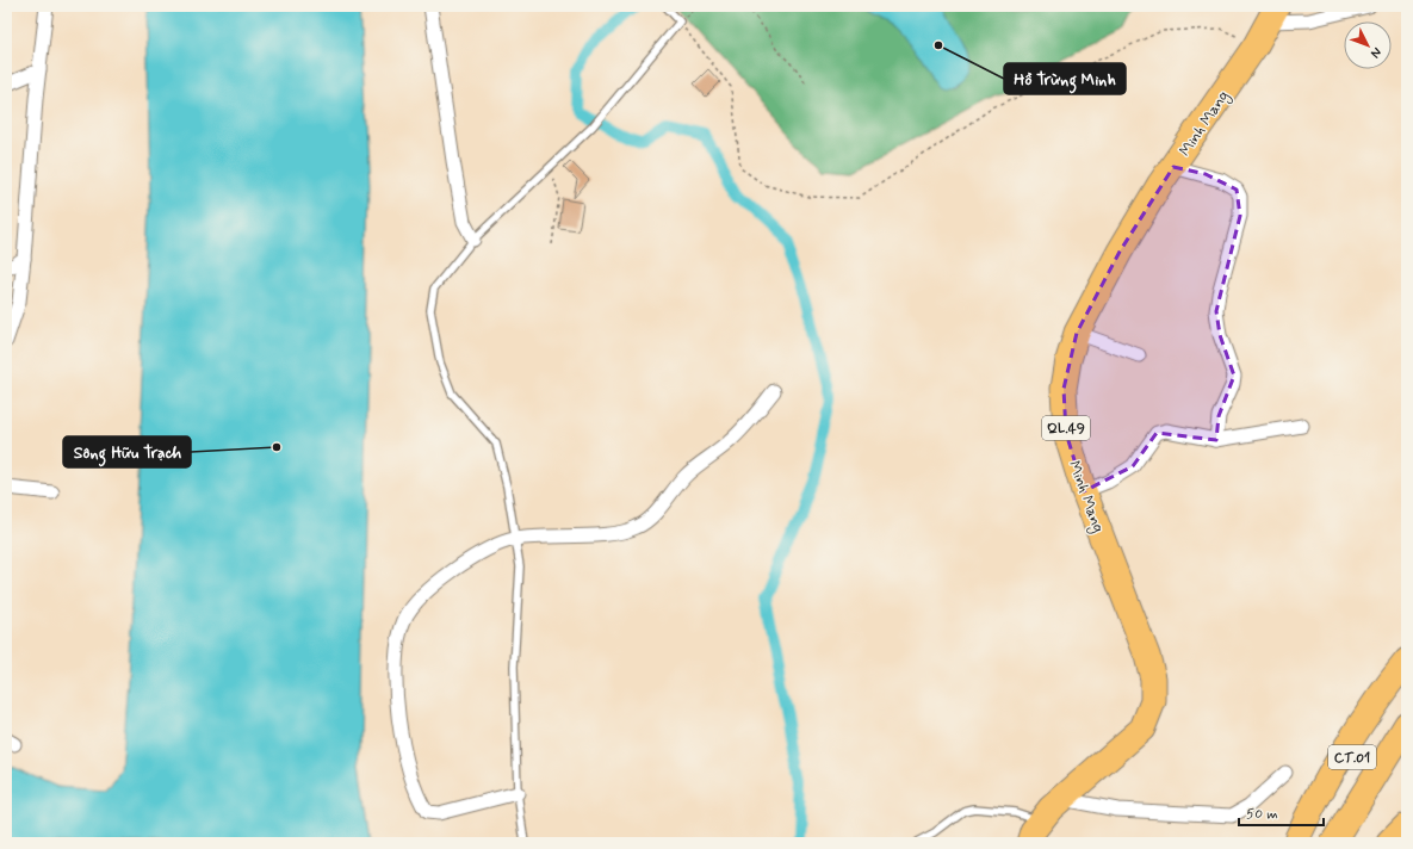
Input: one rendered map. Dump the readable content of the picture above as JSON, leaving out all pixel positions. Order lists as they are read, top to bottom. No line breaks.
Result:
{"streets":{"highway":["Minh Mang","QL.49","CT.01"]},"places":["Hồ Trừng Minh","Sông Hữu Trạch"],"scale_bar":"50 m","north":"bottom right"}
